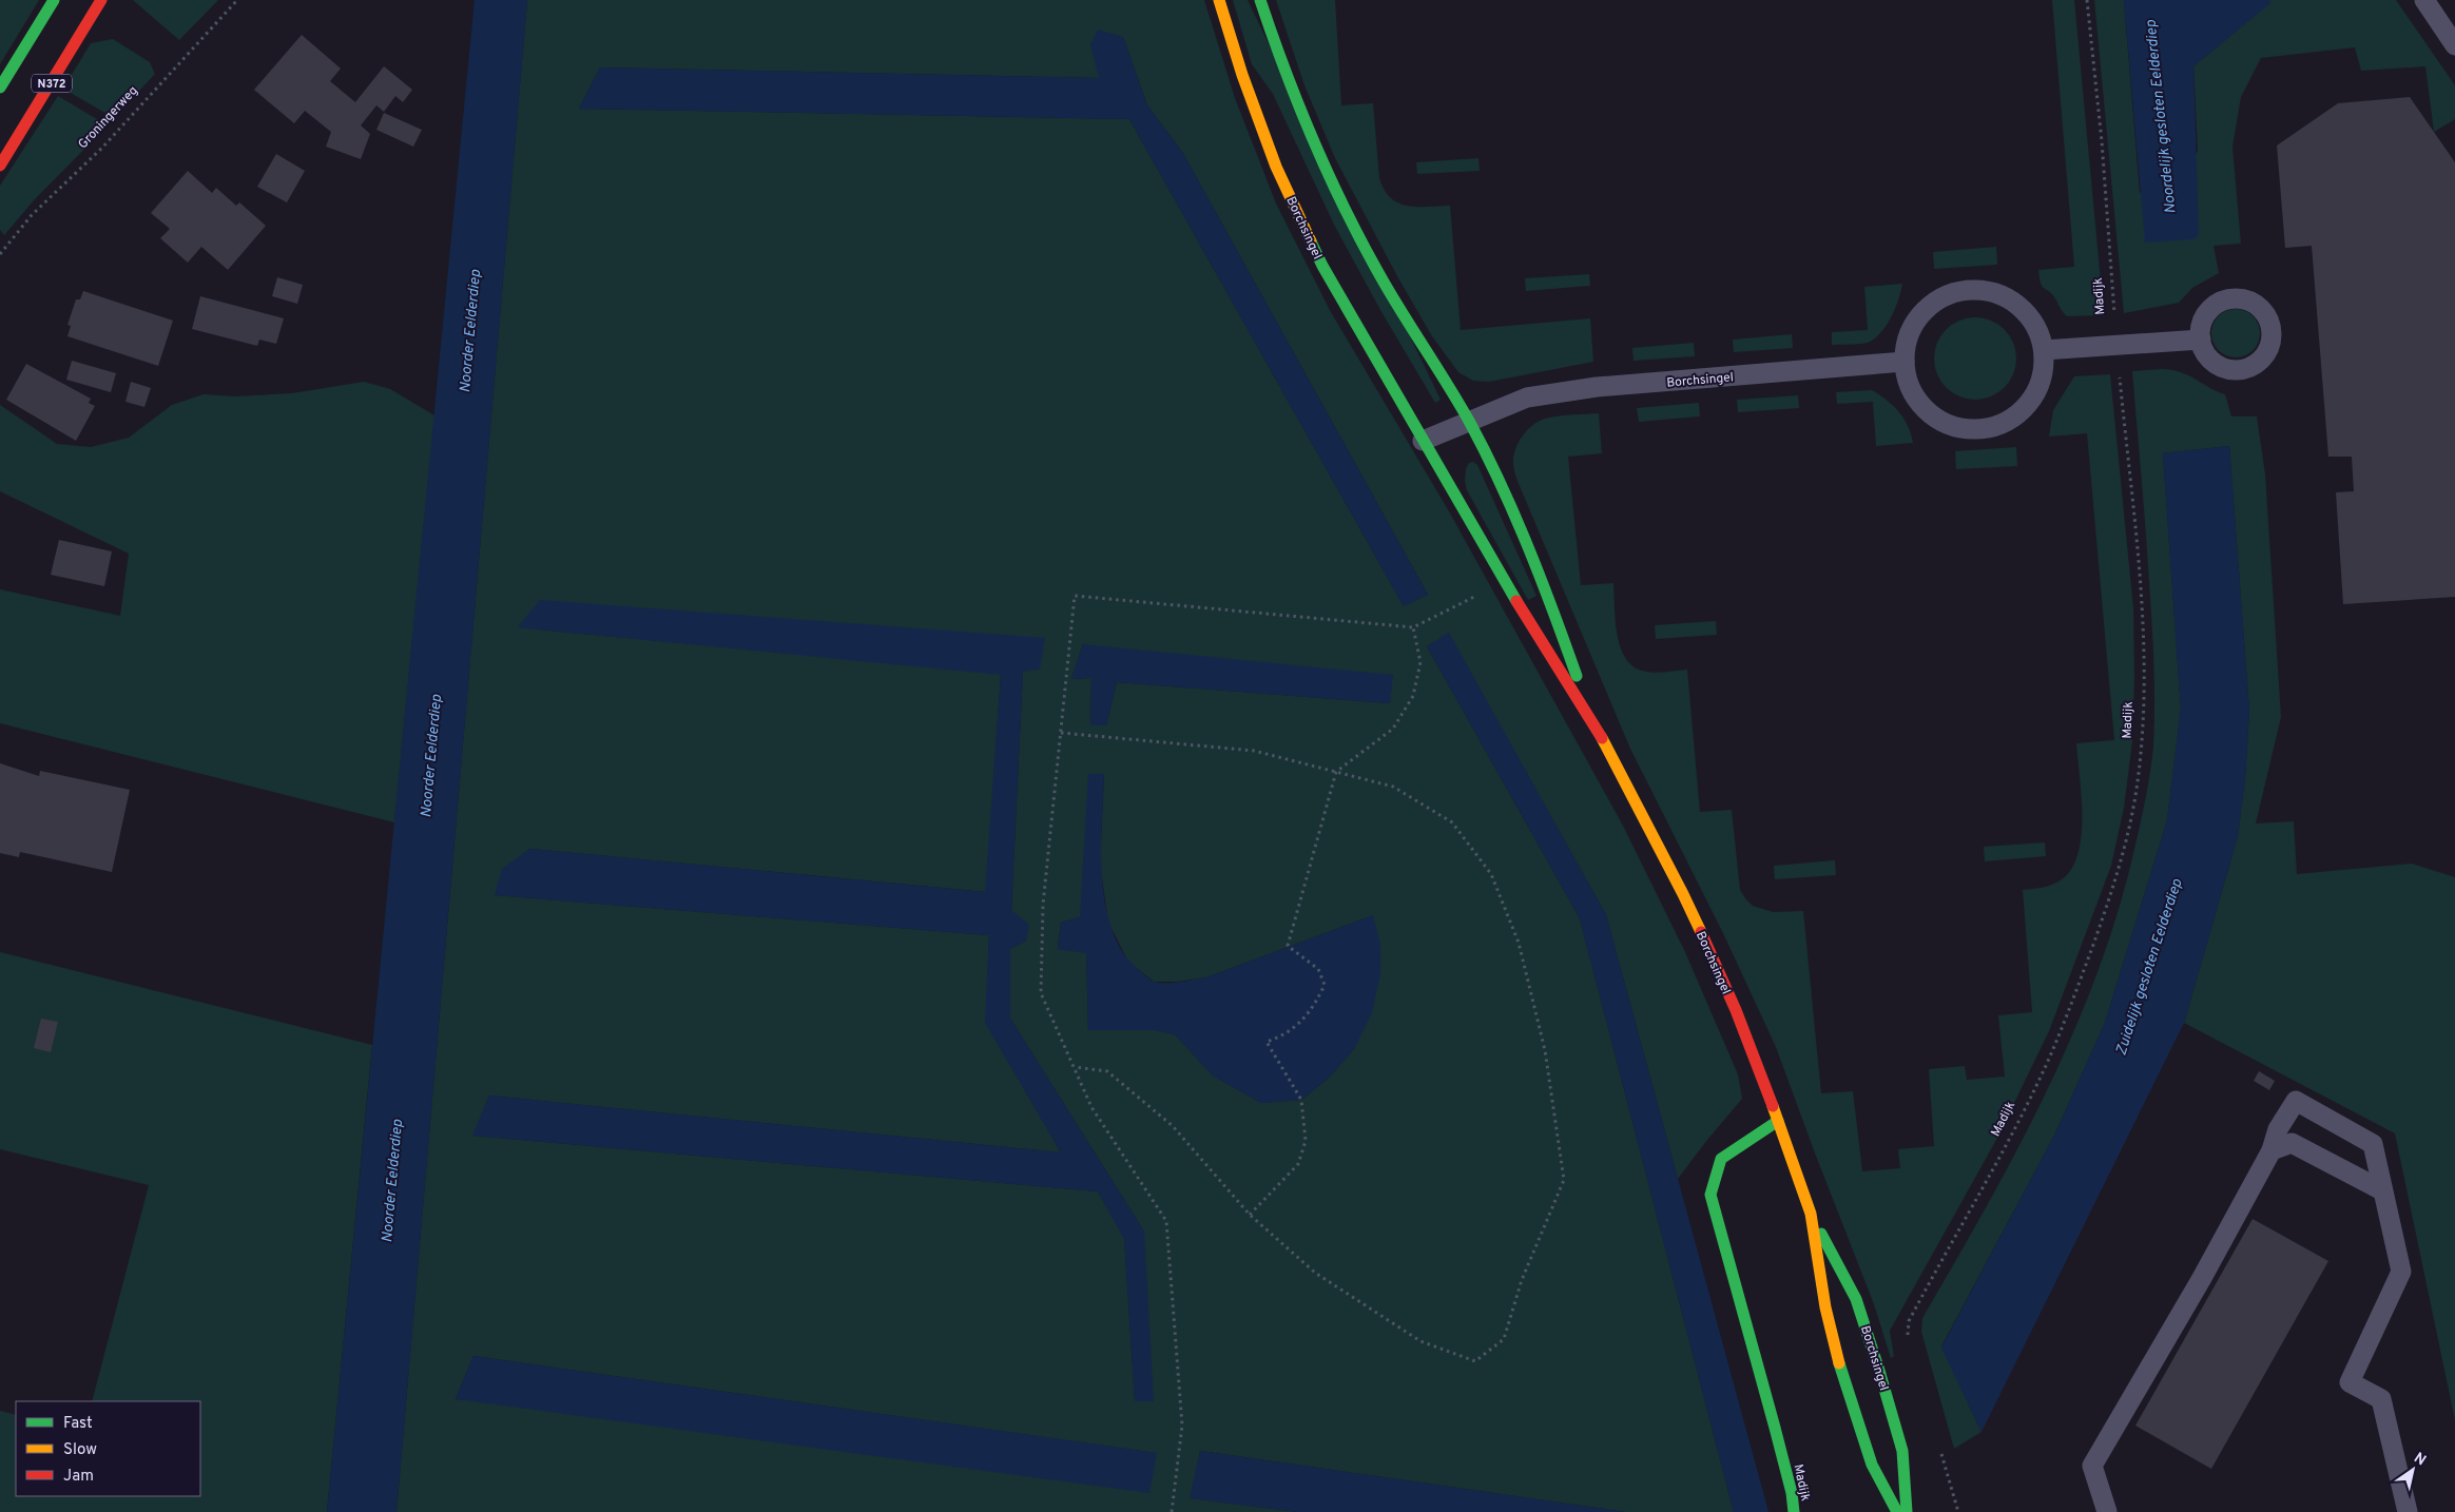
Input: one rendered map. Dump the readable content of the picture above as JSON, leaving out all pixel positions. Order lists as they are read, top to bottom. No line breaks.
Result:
{"streets":{"main road":["N372","Borchsingel","Madijk"],"path":["Groningerweg"]},"crossings":[["Borchsingel","Madijk"]],"water":["Noordelijk gesloten Eelderdiep","Noorder Eelderdiep","Zuidelijk gesloten Eelderdiep"],"legend":["Fast","Slow","Jam"],"north":"top right"}
